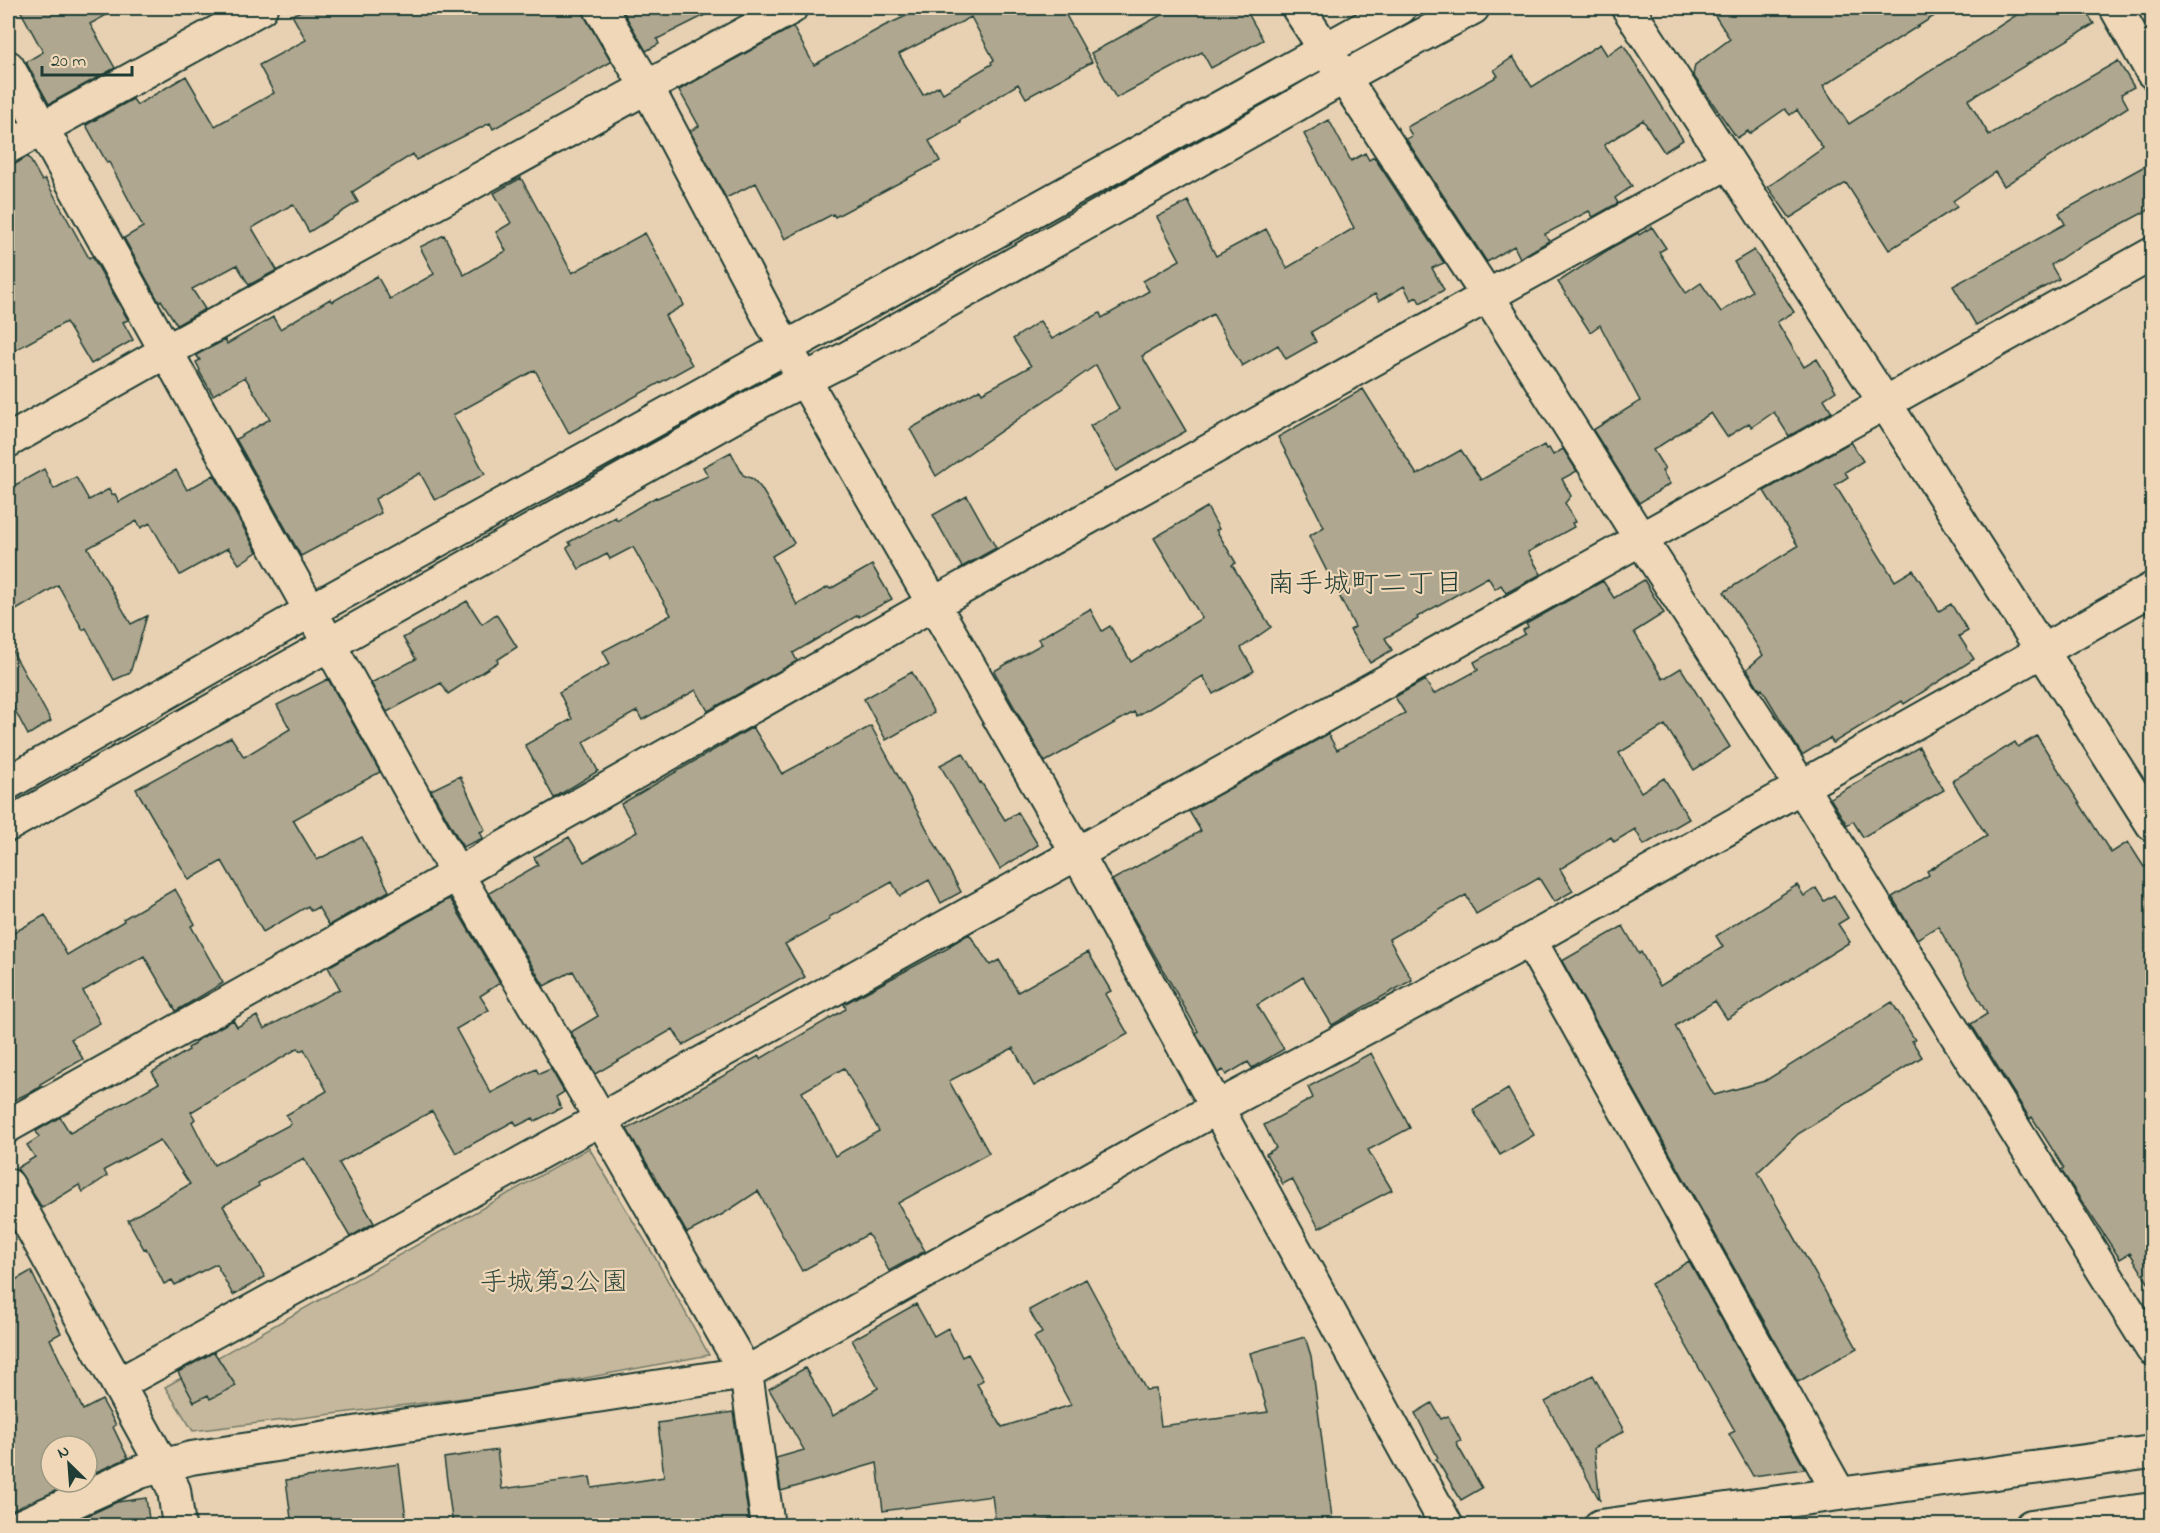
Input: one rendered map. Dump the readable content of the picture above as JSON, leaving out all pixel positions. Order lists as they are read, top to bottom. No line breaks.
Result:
{"districts":["南手城町二丁目"],"parks":["手城第2公園"],"scale_bar":"20 m","north":"top left"}
